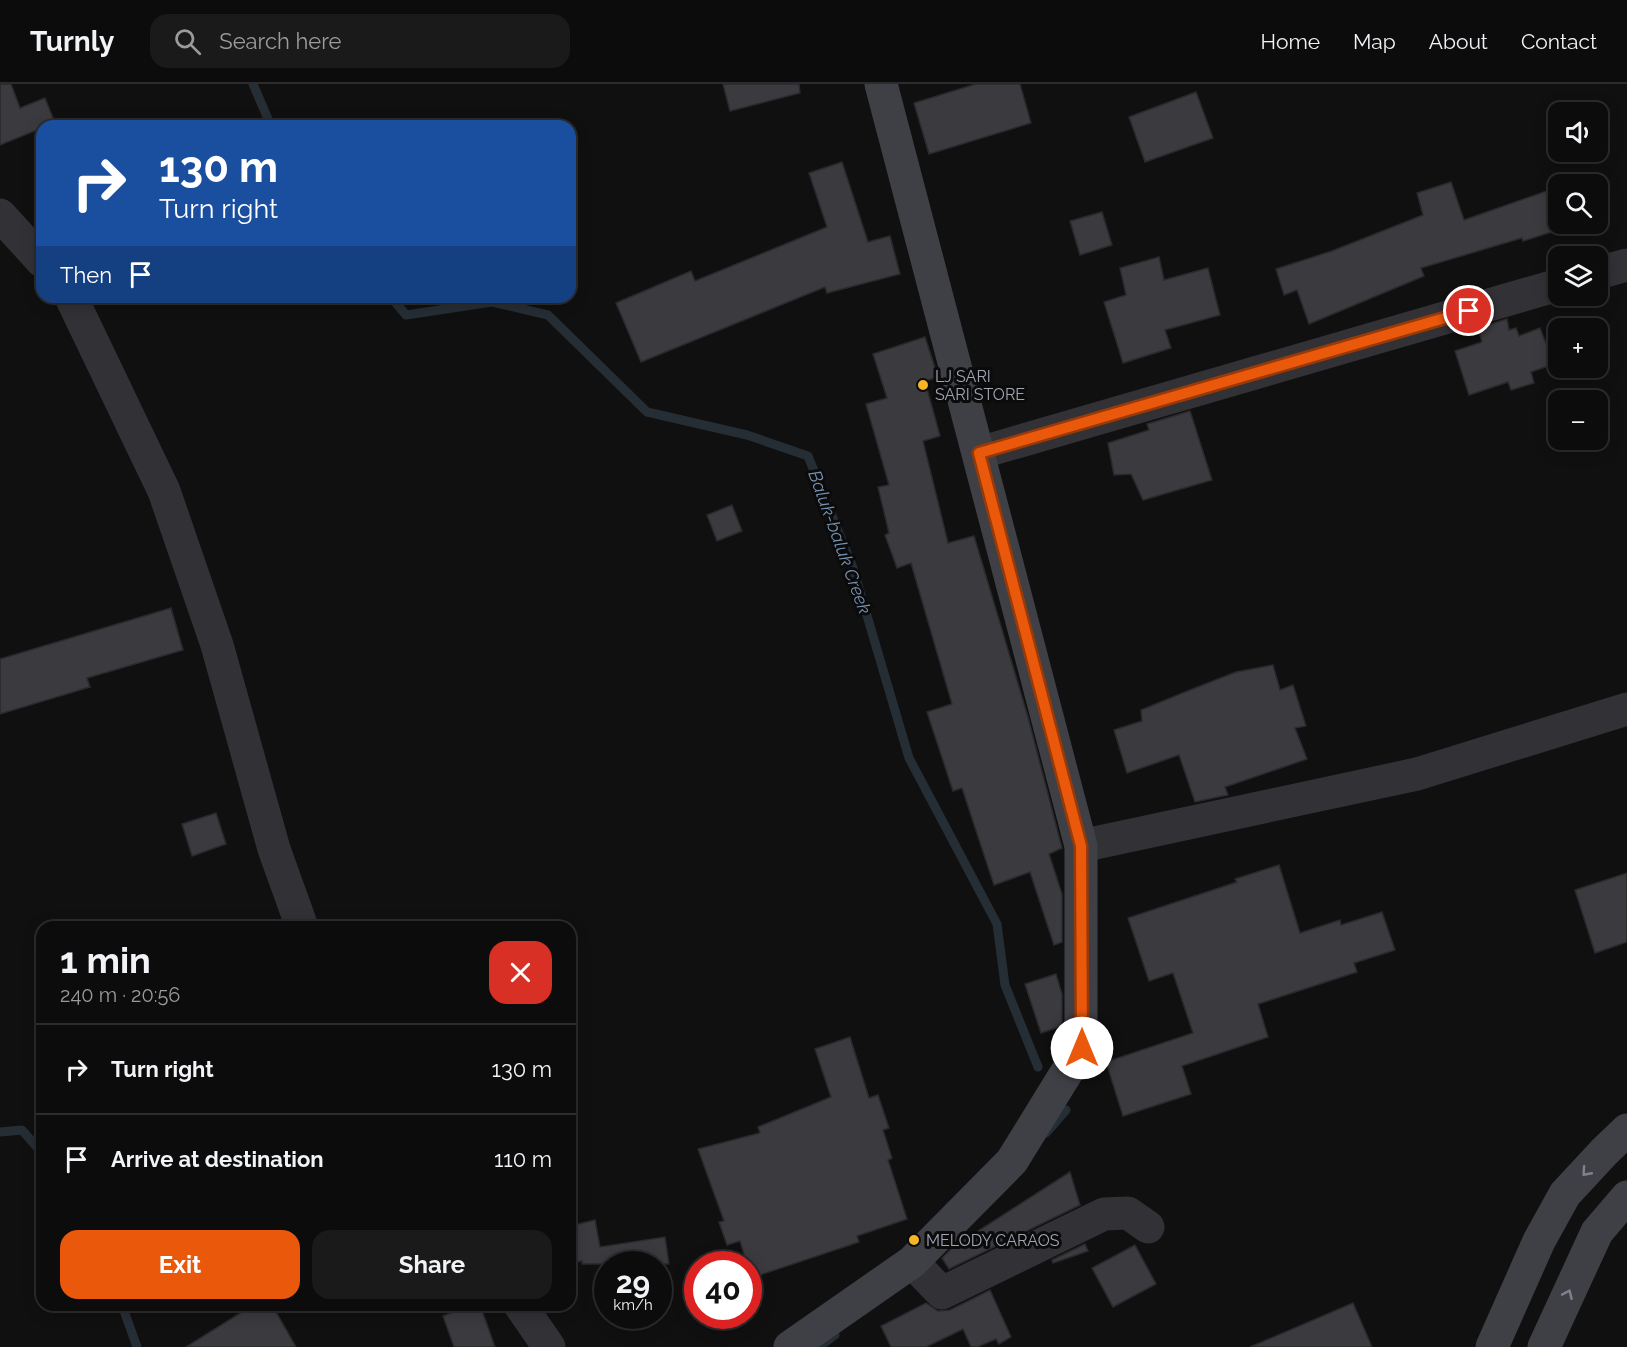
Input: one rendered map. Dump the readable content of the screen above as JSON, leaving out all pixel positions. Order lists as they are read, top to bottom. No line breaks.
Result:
{"water":["Baluk-baluk Creek"],"places":["LJ SARI SARI STORE","MELODY CARAOS"],"page":{"header":"Turnly","search":"Search here","nav":["Home","Map","About","Contact"],"map_buttons":["+","−"],"turn":["130 m","Turn right"],"then":"Then","heading":["1 min","240 m · 20:56"],"list":[{"name":"Turn right","value":"130 m"},{"name":"Arrive at destination","value":"110 m"}],"buttons":["Exit","Share"],"speed":"29 km/h","limit":"40"}}
